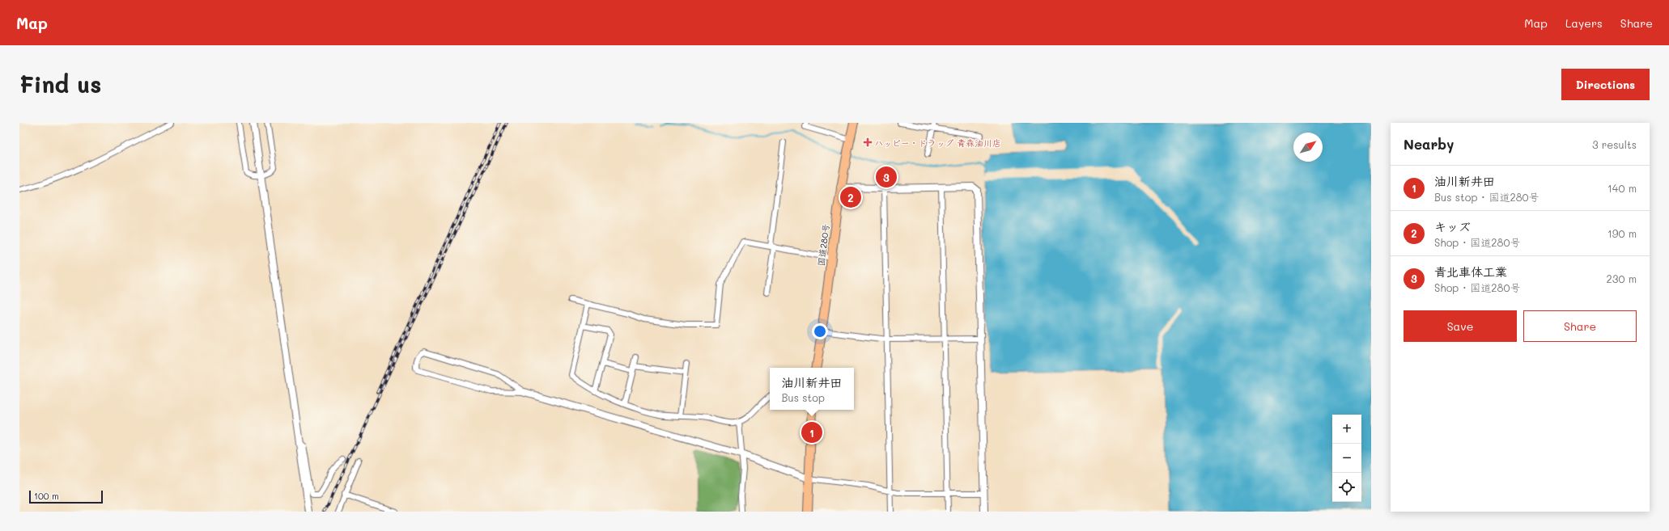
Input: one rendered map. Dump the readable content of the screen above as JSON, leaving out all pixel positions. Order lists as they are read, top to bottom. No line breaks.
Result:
{"streets":{"highway":["国道280号"]},"places":{"health":["ハッピー・ドラッグ 青森油川店"]},"scale_bar":"100 m","north":"top right","page":{"header":"Map","nav":["Map","Layers","Share"],"buttons":["Directions",["Save","Share"]],"title":"Find us","heading":["Nearby","3 results"],"pins":["3","2","1"],"list":[{"mark":"1","name":"油川新井田","note":"Bus stop · 国道280号","value":"140 m"},{"mark":"2","name":"キッズ","note":"Shop · 国道280号","value":"190 m"},{"mark":"3","name":"青北車体工業","note":"Shop · 国道280号","value":"230 m"}],"popup":["油川新井田","Bus stop"],"map_buttons":["+","−"],"scale":"100 m"}}
